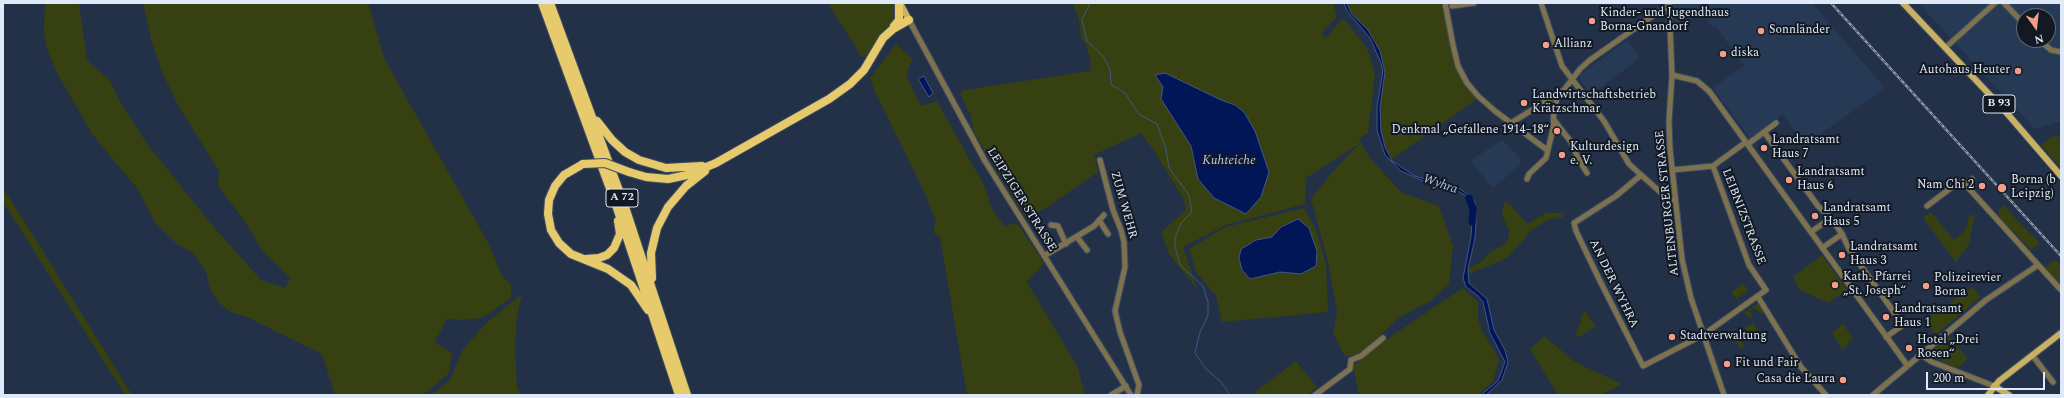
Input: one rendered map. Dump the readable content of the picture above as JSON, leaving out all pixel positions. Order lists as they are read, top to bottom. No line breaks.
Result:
{"streets":{"highway":["A 72"],"main road":["B 93"],"street":["LEIPZIGER STRASSE","ALTENBURGER STRASSE","ZUM WEHR","LEIBNIZSTRASSE","AN DER WYHRA"]},"crossings":[["ALTENBURGER STRASSE","LEIBNIZSTRASSE"],["ALTENBURGER STRASSE","AN DER WYHRA"]],"water":["Kuhteiche","Wyhra"],"places":["Kinder- und Jugendhaus Borna-Gnandorf","Sonnländer","Allianz","diska","Autohaus Heuter","Landwirtschaftsbetrieb Krätzschmar","Denkmal „Gefallene 1914–18“","Landratsamt Haus 7","Kulturdesign e. V.","Landratsamt Haus 6","Nam Chi 2","Borna (b Leipzig)","Landratsamt Haus 5","Landratsamt Haus 3","Kath. Pfarrei „St. Joseph“","Polizeirevier Borna","Landratsamt Haus 1","Stadtverwaltung","Hotel „Drei Rosen“","Fit und Fair","Casa die Laura"],"scale_bar":"200 m","north":"bottom"}
